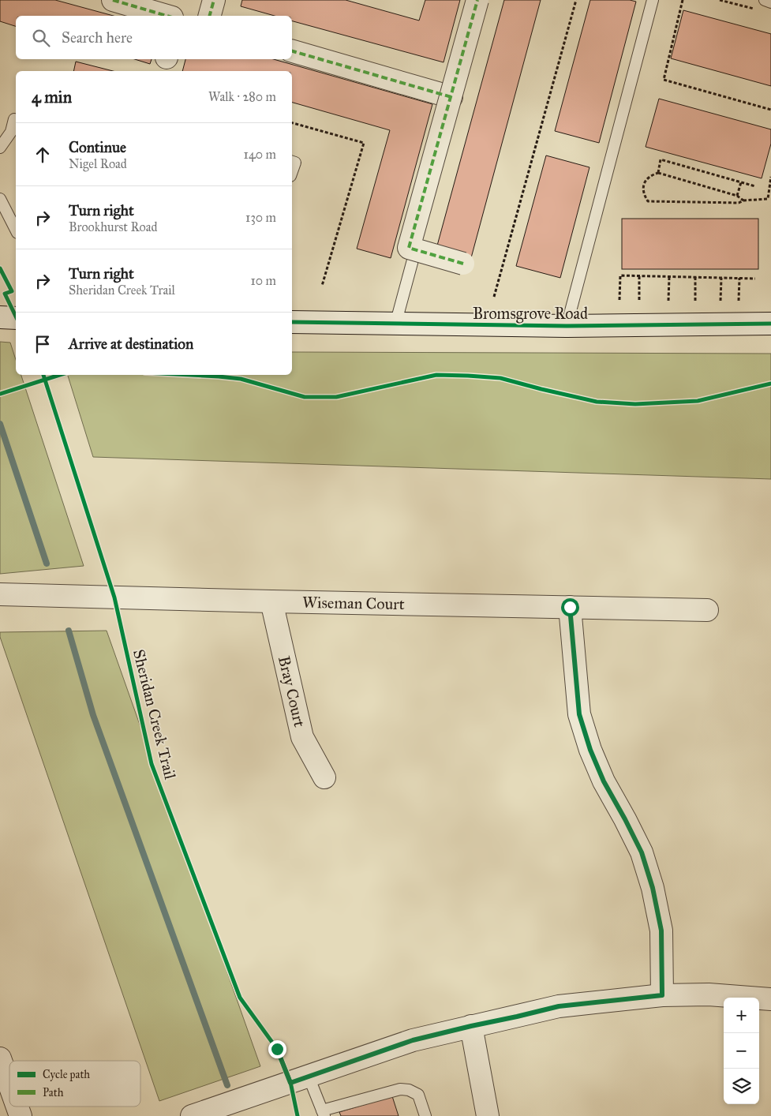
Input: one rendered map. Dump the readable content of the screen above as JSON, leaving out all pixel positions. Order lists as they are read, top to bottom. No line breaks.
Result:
{"streets":{"street":["Bromsgrove Road","Wiseman Court","Bray Court"],"cycle path":["Sheridan Creek Trail"]},"crossings":[["Wiseman Court","Bray Court"]],"legend":["Cycle path","Path"],"page":{"search":"Search here","heading":["4 min","Walk · 280 m"],"list":[["Continue","Nigel Road","140 m"],["Turn right","Brookhurst Road","130 m"],["Turn right","Sheridan Creek Trail","10 m"],"Arrive at destination"],"map_buttons":["+","−"]}}
